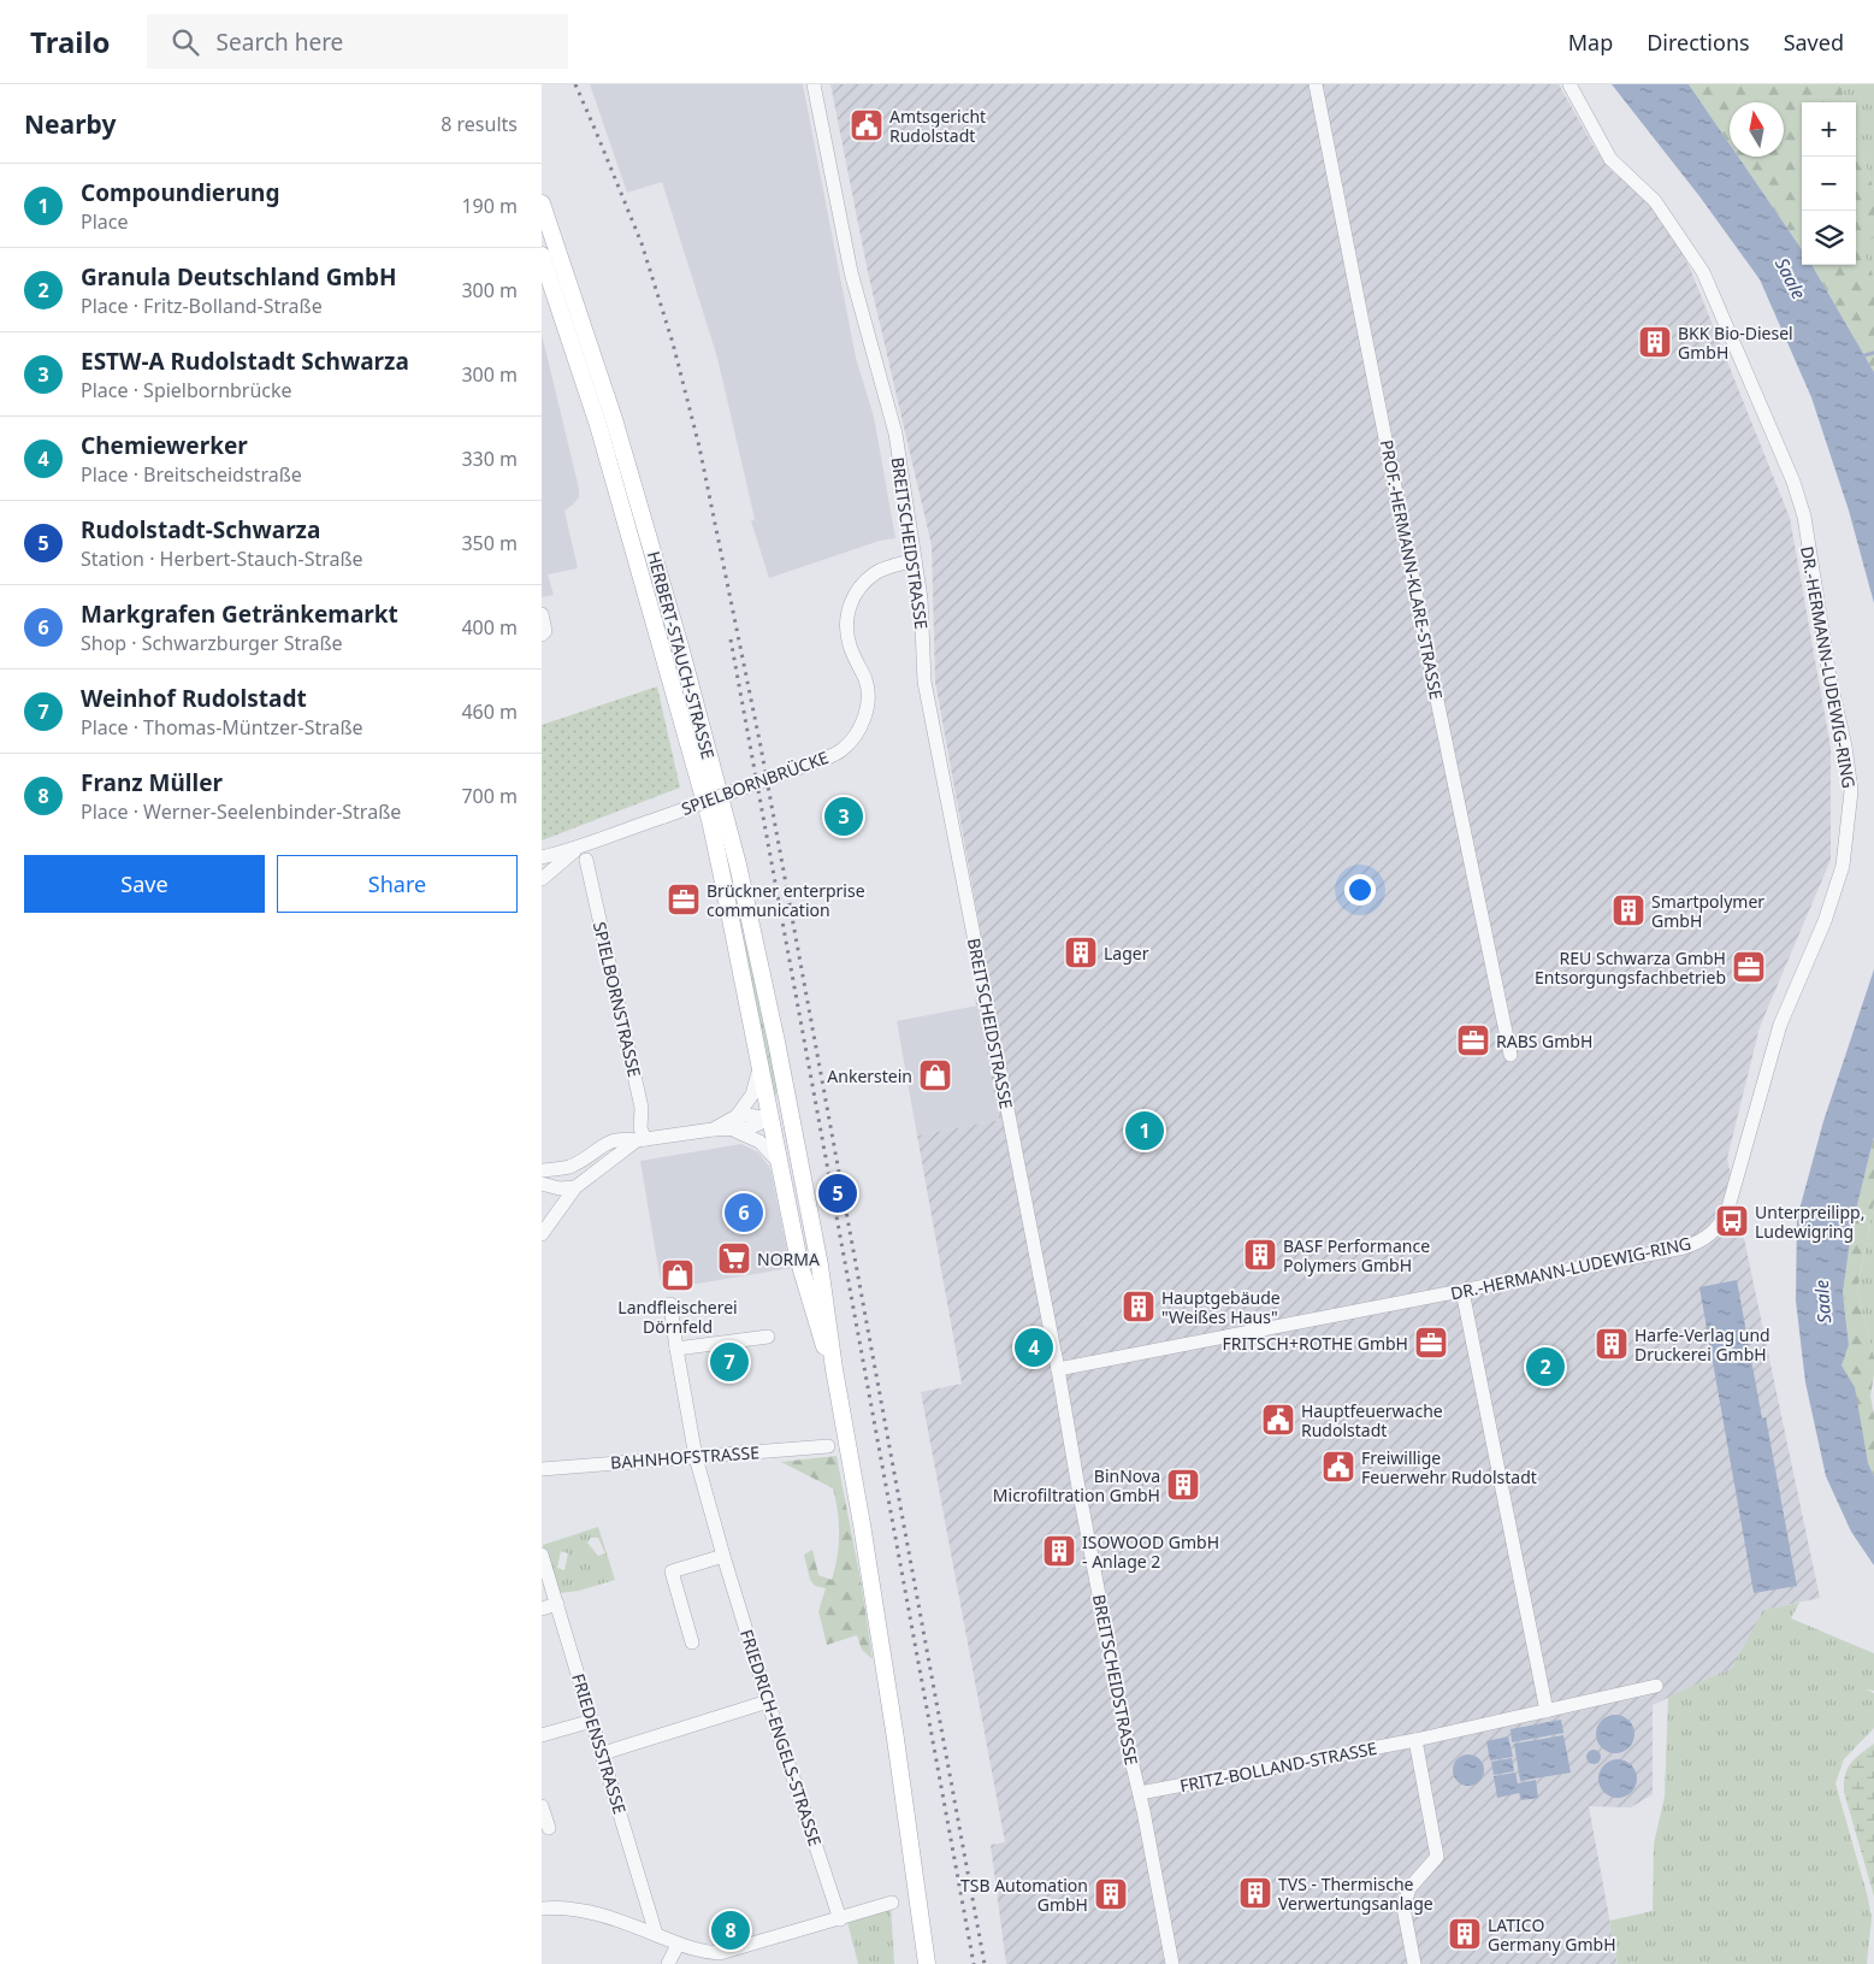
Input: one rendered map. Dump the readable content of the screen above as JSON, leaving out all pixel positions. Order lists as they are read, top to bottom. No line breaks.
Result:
{"streets":{"main road":["HERBERT-STAUCH-STRASSE"],"street":["BREITSCHEIDSTRASSE","PROF.-HERMANN-KLARE-STRASSE","DR.-HERMANN-LUDEWIG-RING","SPIELBORNBRÜCKE","SPIELBORNSTRASSE","BAHNHOFSTRASSE","FRIEDRICH-ENGELS-STRASSE","FRIEDENSSTRASSE","FRITZ-BOLLAND-STRASSE"]},"crossings":[["BREITSCHEIDSTRASSE","DR.-HERMANN-LUDEWIG-RING"],["BREITSCHEIDSTRASSE","SPIELBORNBRÜCKE"],["BREITSCHEIDSTRASSE","FRITZ-BOLLAND-STRASSE"],["SPIELBORNBRÜCKE","SPIELBORNSTRASSE"],["BAHNHOFSTRASSE","FRIEDRICH-ENGELS-STRASSE"]],"water":["Saale"],"places":{"public building":["Amtsgericht Rudolstadt","Hauptfeuerwache Rudolstadt","Freiwillige Feuerwehr Rudolstadt"],"building":["BKK Bio-Diesel GmbH","Smartpolymer GmbH","Lager","BASF Performance Polymers GmbH","Hauptgebäude \"Weißes Haus\"","Harfe-Verlag und Druckerei GmbH","BinNova Microfiltration GmbH","ISOWOOD GmbH - Anlage 2","TVS - Thermische Verwertungsanlage","TSB Automation GmbH","LATICO Germany GmbH"],"office":["Brückner enterprise communication","REU Schwarza GmbH Entsorgungsfachbetrieb","RABS GmbH","FRITSCH+ROTHE GmbH"],"shop":["Ankerstein","Landfleischerei Dörnfeld"],"bus stop":["Unterpreilipp, Ludewigring"],"supermarket":["NORMA"]},"north":"top","page":{"header":"Trailo","search":"Search here","nav":["Map","Directions","Saved"],"heading":["Nearby","8 results"],"map_buttons":["+","−"],"list":[{"mark":"1","name":"Compoundierung","note":"Place","value":"190 m"},{"mark":"2","name":"Granula Deutschland GmbH","note":"Place · Fritz-Bolland-Straße","value":"300 m"},{"mark":"3","name":"ESTW-A Rudolstadt Schwarza","note":"Place · Spielbornbrücke","value":"300 m"},{"mark":"4","name":"Chemiewerker","note":"Place · Breitscheidstraße","value":"330 m"},{"mark":"5","name":"Rudolstadt-Schwarza","note":"Station · Herbert-Stauch-Straße","value":"350 m"},{"mark":"6","name":"Markgrafen Getränkemarkt","note":"Shop · Schwarzburger Straße","value":"400 m"},{"mark":"7","name":"Weinhof Rudolstadt","note":"Place · Thomas-Müntzer-Straße","value":"460 m"},{"mark":"8","name":"Franz Müller","note":"Place · Werner-Seelenbinder-Straße","value":"700 m"}],"pins":["3","1","5","6","4","7","2","8"],"buttons":["Save","Share"]}}
